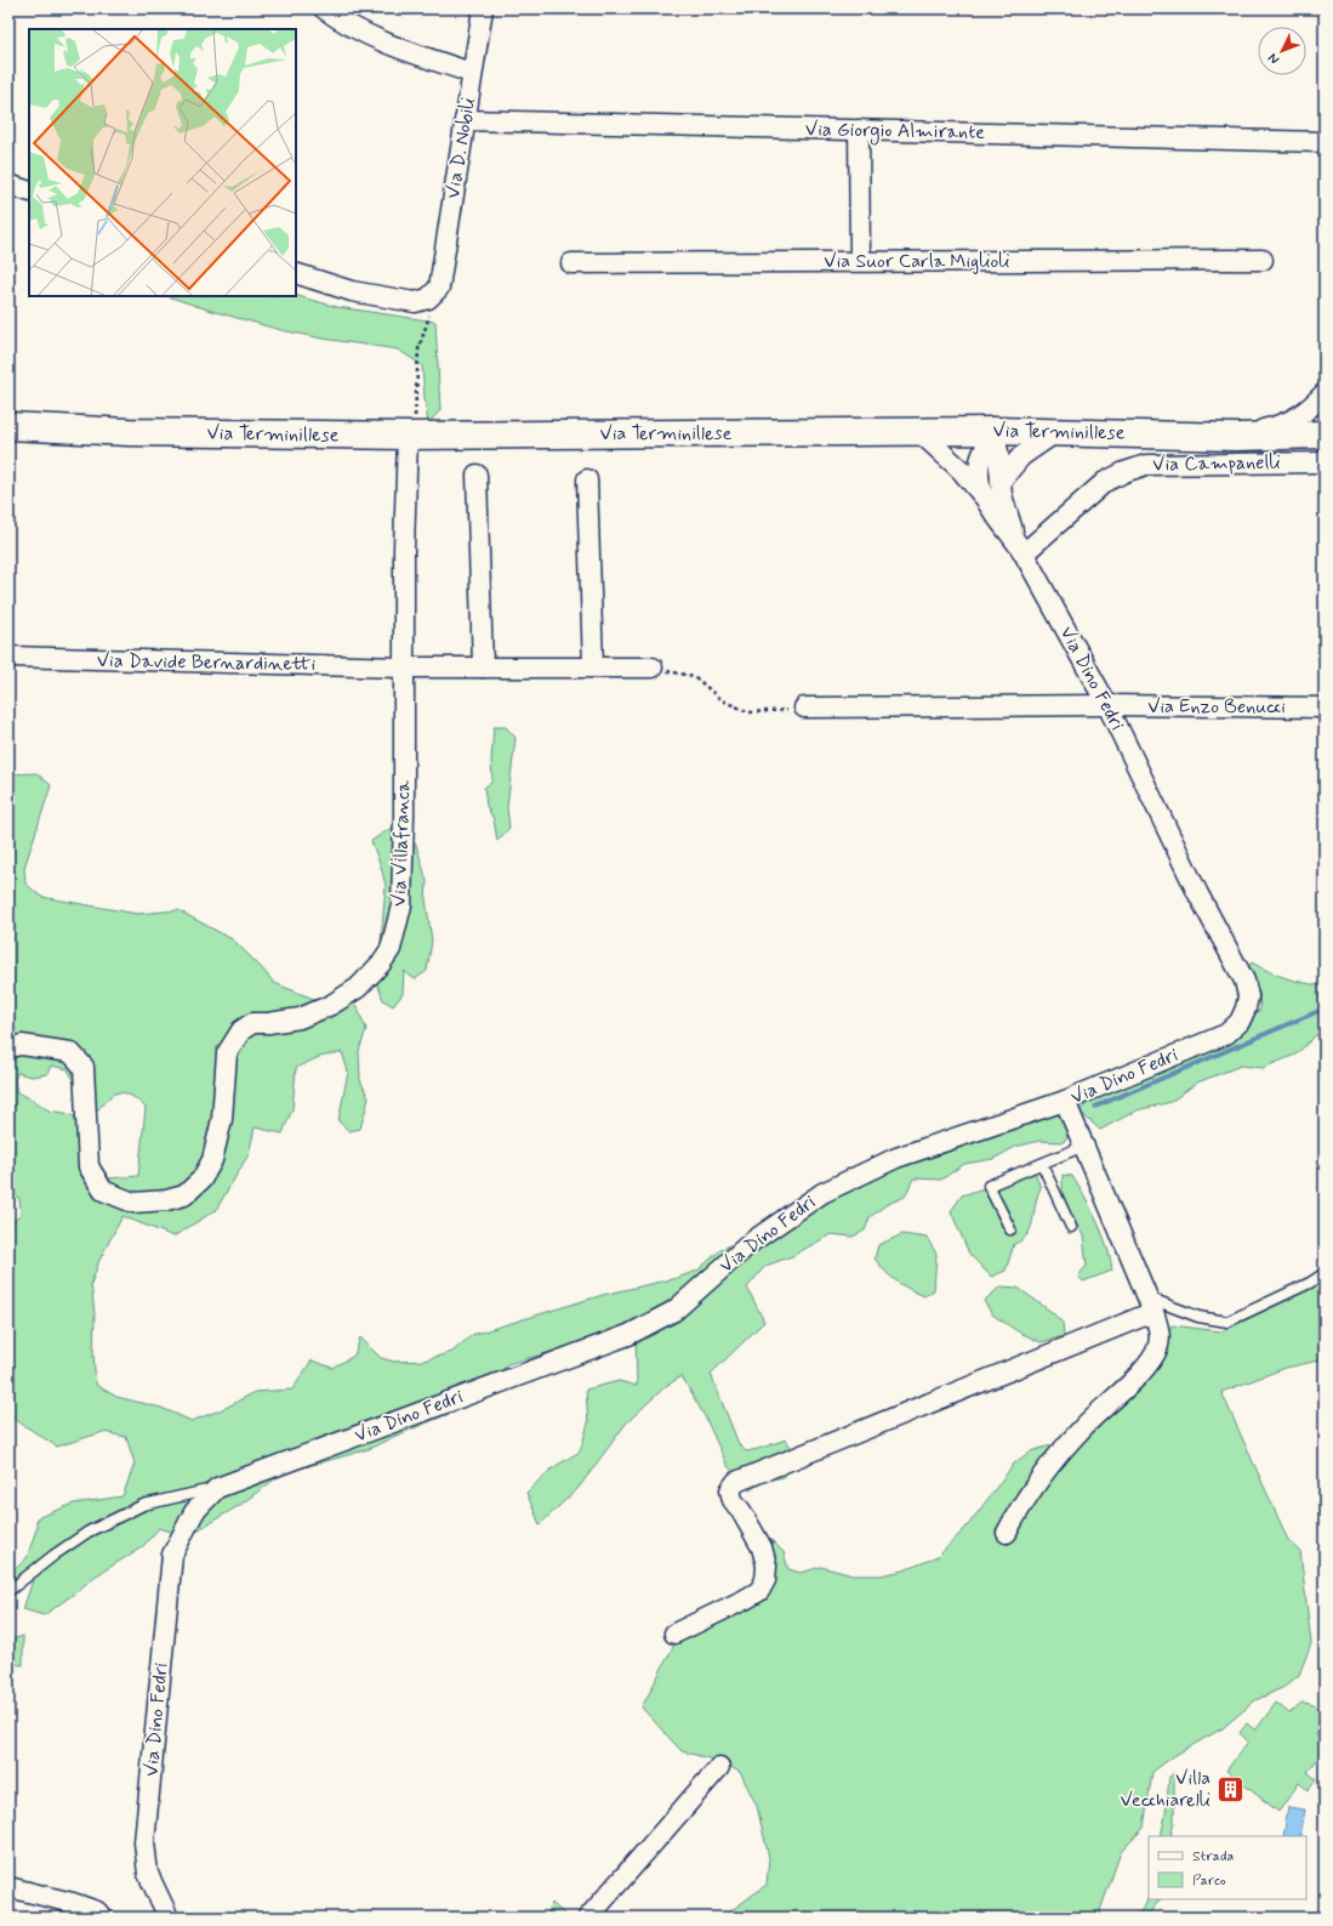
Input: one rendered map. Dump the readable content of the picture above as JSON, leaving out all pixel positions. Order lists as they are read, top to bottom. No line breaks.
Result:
{"streets":{"main road":["Via Terminillese"],"street":["Via Giorgio Almirante","Via D. Nobili","Via Suor Carla Miglioli","Via Campanelli","Via Davide Bernardinetti","Via Dino Fedri","Via Enzo Benucci","Via Villafranca"]},"crossings":[["Via Giorgio Almirante","Via D. Nobili"],["Via Terminillese","Via Dino Fedri"],["Via Terminillese","Via Villafranca"],["Via Campanelli","Via Dino Fedri"],["Via Davide Bernardinetti","Via Villafranca"],["Via Dino Fedri","Via Enzo Benucci"]],"places":{"building":["Villa Vecchiarelli"]},"legend":["Strada","Parco"],"north":"bottom left"}
